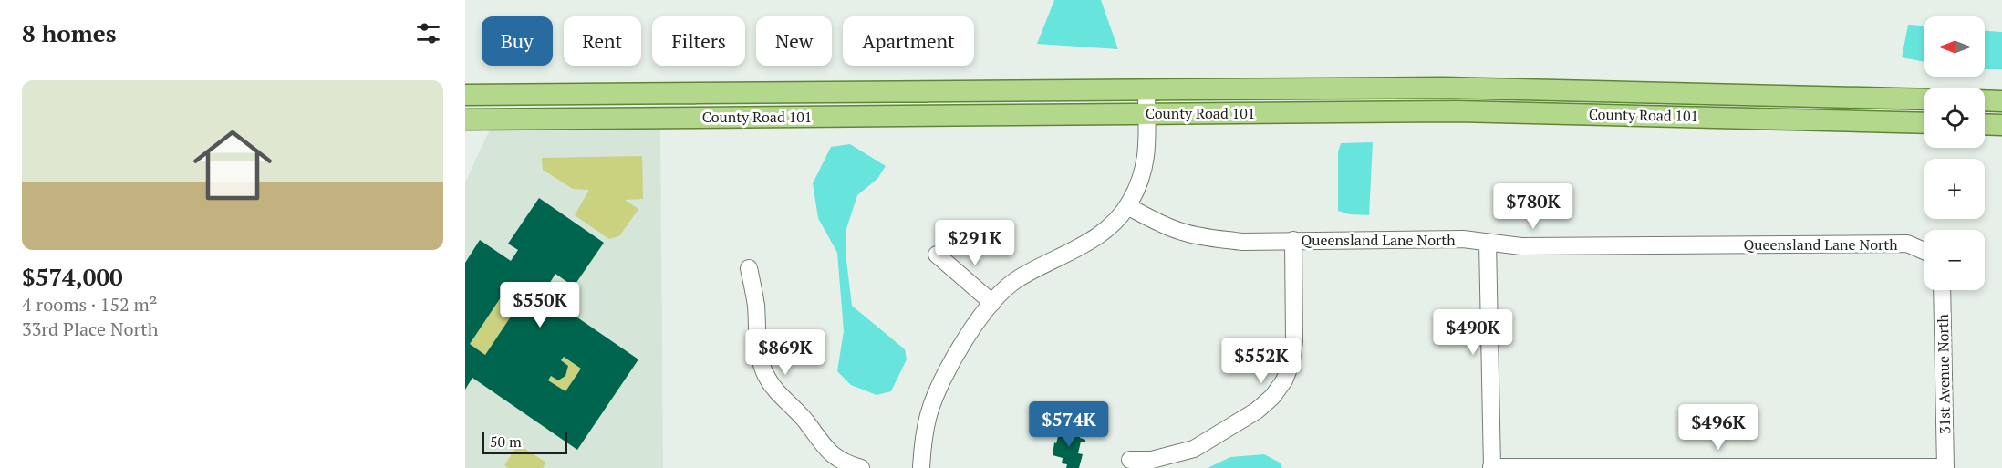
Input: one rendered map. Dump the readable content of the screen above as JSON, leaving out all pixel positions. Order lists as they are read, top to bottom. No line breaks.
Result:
{"streets":{"main road":["County Road 101"],"street":["Queensland Lane North","31st Avenue North"]},"scale_bar":"50 m","north":"left","page":{"heading":"8 homes","map_buttons":["+","−"],"chip":["Buy","Rent","Filters","New","Apartment"],"list":[{"name":"$574,000","note":"4 rooms · 152 m² · 33rd Place North"}],"price":["$780K","$291K","$550K","$490K","$869K","$552K","$574K","$496K"],"scale":"50 m"}}
